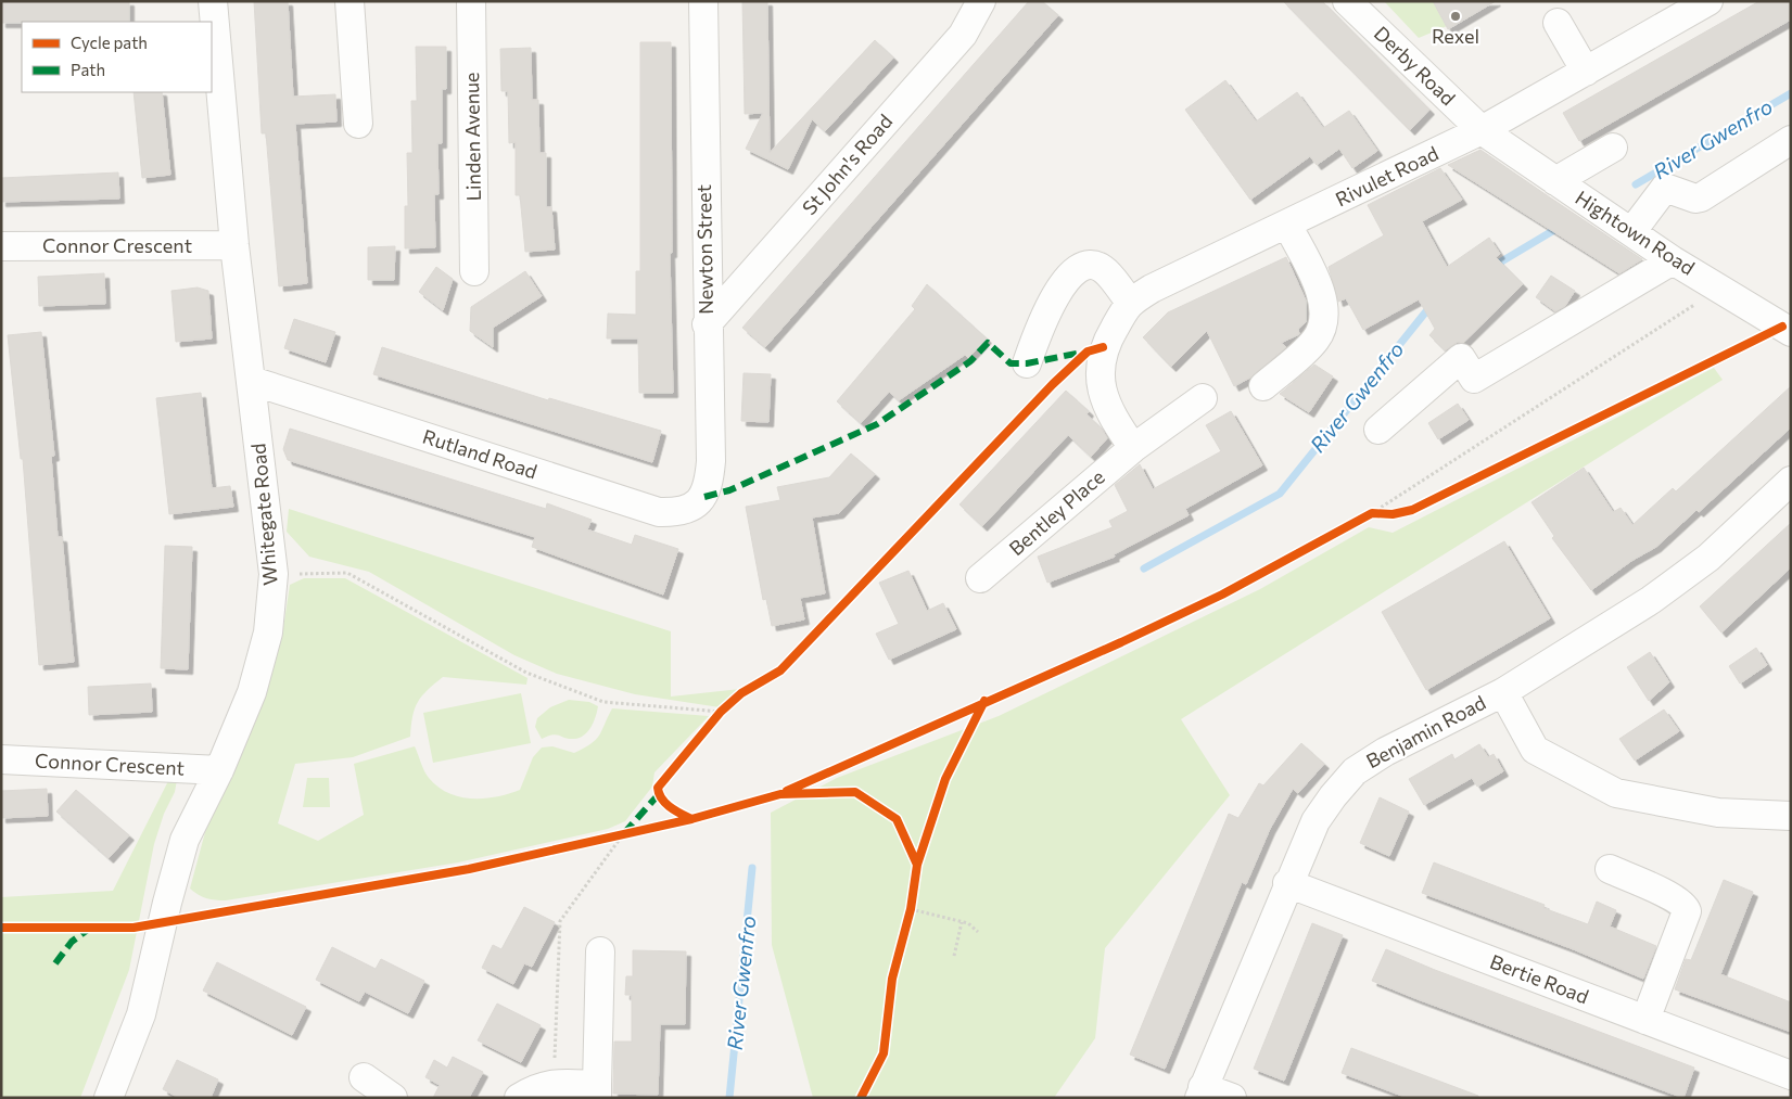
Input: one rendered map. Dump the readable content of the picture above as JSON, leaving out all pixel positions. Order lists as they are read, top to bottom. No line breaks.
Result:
{"streets":{"street":["Derby Road","Linden Avenue","St John's Road","Rivulet Road","Hightown Road","Connor Crescent","Newton Street","Rutland Road","Bentley Place","Whitegate Road","Benjamin Road","Bertie Road"]},"crossings":[["Derby Road","Rivulet Road"],["Derby Road","Hightown Road"],["St John's Road","Newton Street"],["Rivulet Road","Hightown Road"],["Rivulet Road","Bentley Place"],["Connor Crescent","Whitegate Road"],["Newton Street","Rutland Road"],["Rutland Road","Whitegate Road"],["Benjamin Road","Bertie Road"]],"water":["River Gwenfro"],"places":["Rexel"],"legend":["Cycle path","Path"]}
